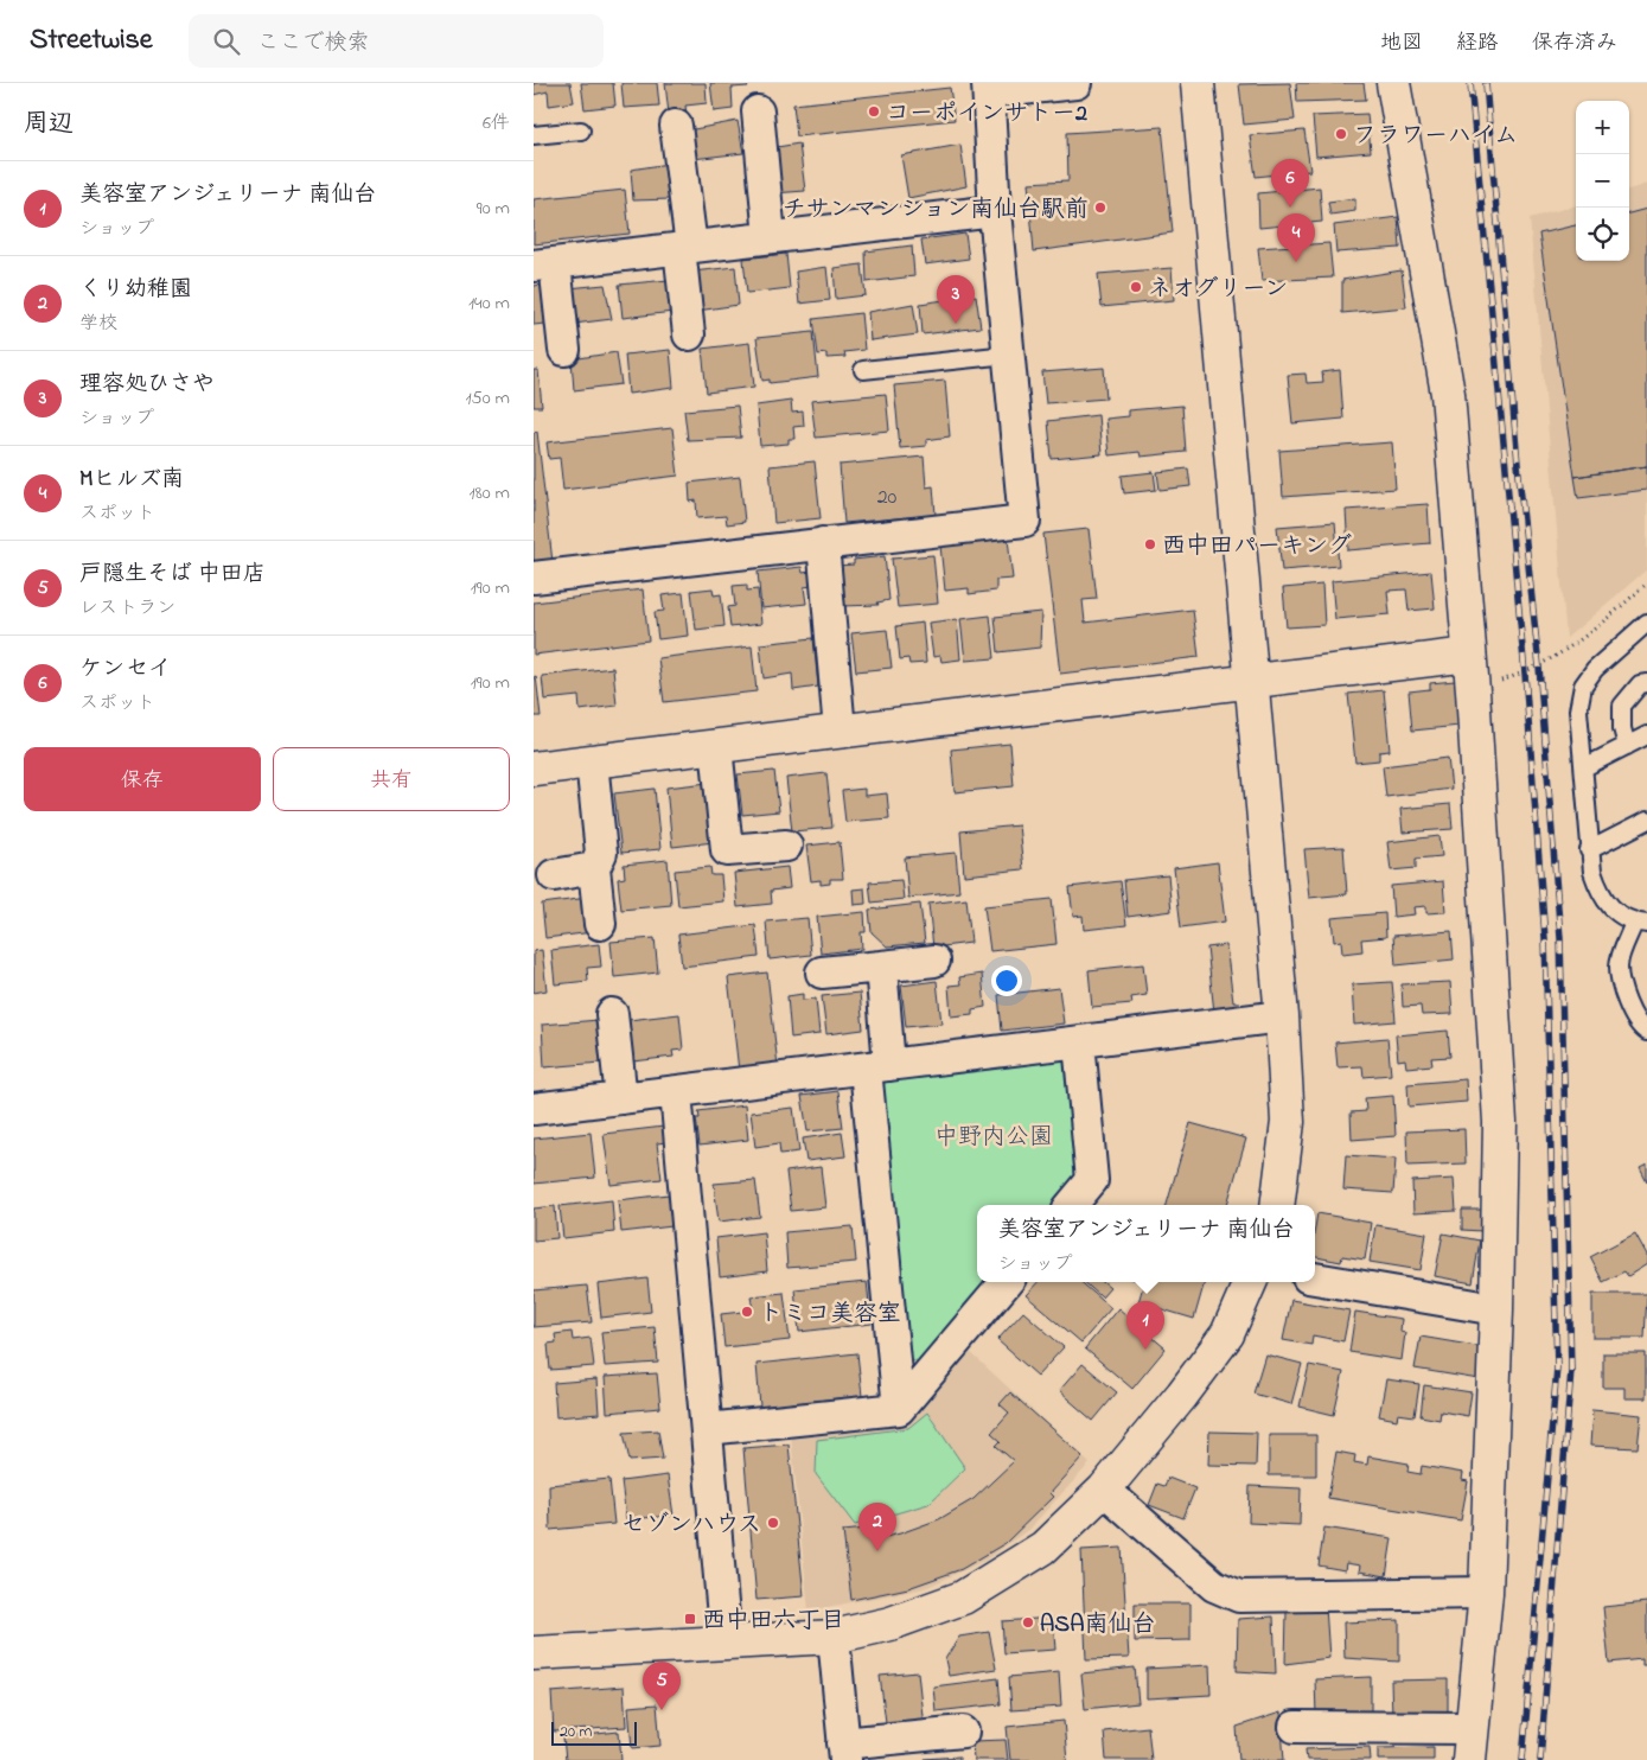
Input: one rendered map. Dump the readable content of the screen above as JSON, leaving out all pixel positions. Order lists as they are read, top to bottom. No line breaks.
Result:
{"parks":["中野内公園"],"places":{"other":["コーポインサトー2","フラワーハイム","チサンマンション南仙台駅前","ネオグリーン","西中田パーキング","トミコ美容室","セゾンハウス","ASA南仙台"],"transit":["西中田六丁目"]},"house_numbers":["20"],"scale_bar":"20 m","page":{"header":"Streetwise","search":"ここで検索","nav":["地図","経路","保存済み"],"heading":["周辺","6件"],"map_buttons":["+","−"],"pins":["6","4","3","1","2","5"],"list":[{"mark":"1","name":"美容室アンジェリーナ 南仙台","note":"ショップ","value":"90 m"},{"mark":"2","name":"くり幼稚園","note":"学校","value":"140 m"},{"mark":"3","name":"理容処ひさや","note":"ショップ","value":"150 m"},{"mark":"4","name":"Mヒルズ南","note":"スポット","value":"180 m"},{"mark":"5","name":"戸隠生そば 中田店","note":"レストラン","value":"190 m"},{"mark":"6","name":"ケンセイ","note":"スポット","value":"190 m"}],"buttons":["保存","共有"],"popup":["美容室アンジェリーナ 南仙台","ショップ"],"scale":"20 m"}}
